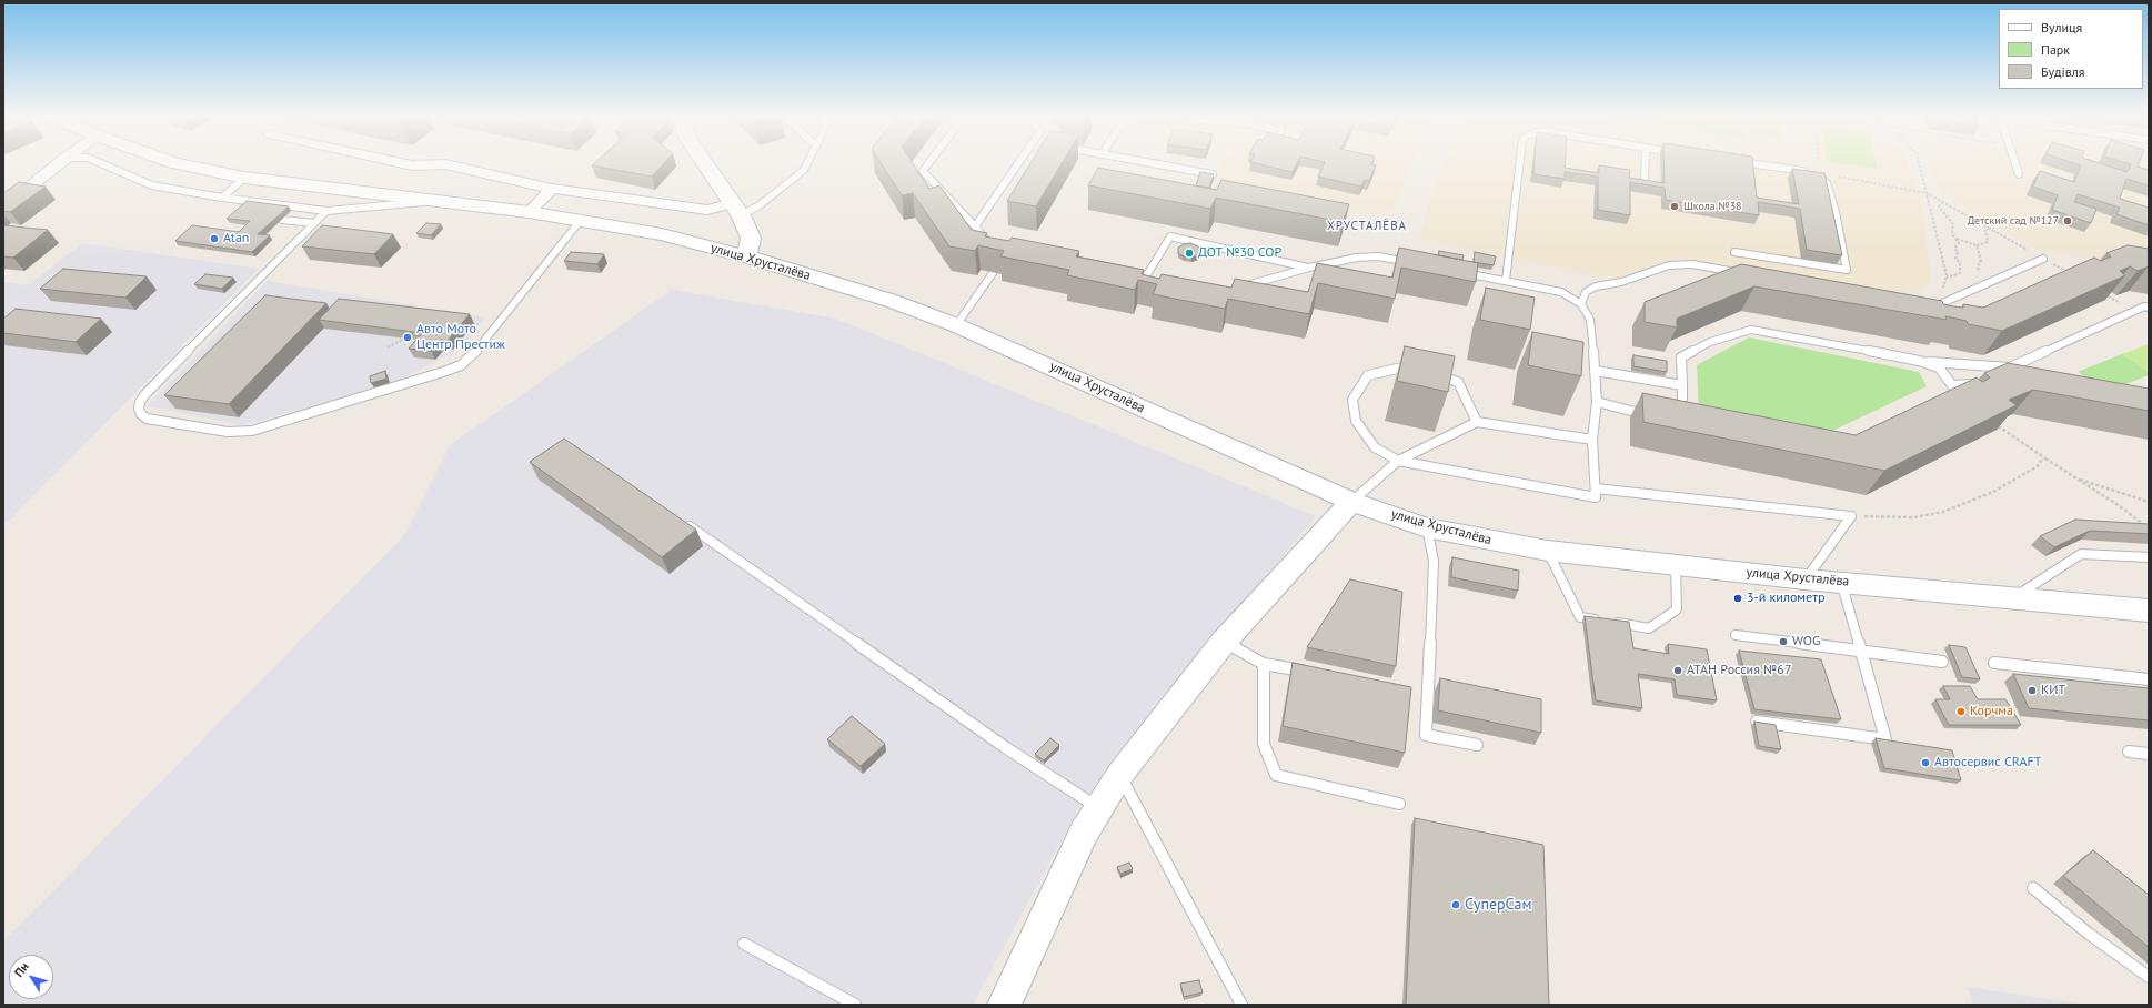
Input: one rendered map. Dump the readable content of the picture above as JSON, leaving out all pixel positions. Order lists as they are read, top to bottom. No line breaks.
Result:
{"streets":{"main road":["улица Хрусталёва"]},"districts":["ХРУСТАЛЁВА"],"places":["Школа №38","Детский сад №127","Atan","ДОТ №30 СОР","Авто Мото Центр Престиж","3-й километр","WOG","АТАН Россия №67","КИТ","Корчма","Автосервис CRAFT","СуперСам"],"legend":["Вулиця","Парк","Будівля"],"north":"top left"}
